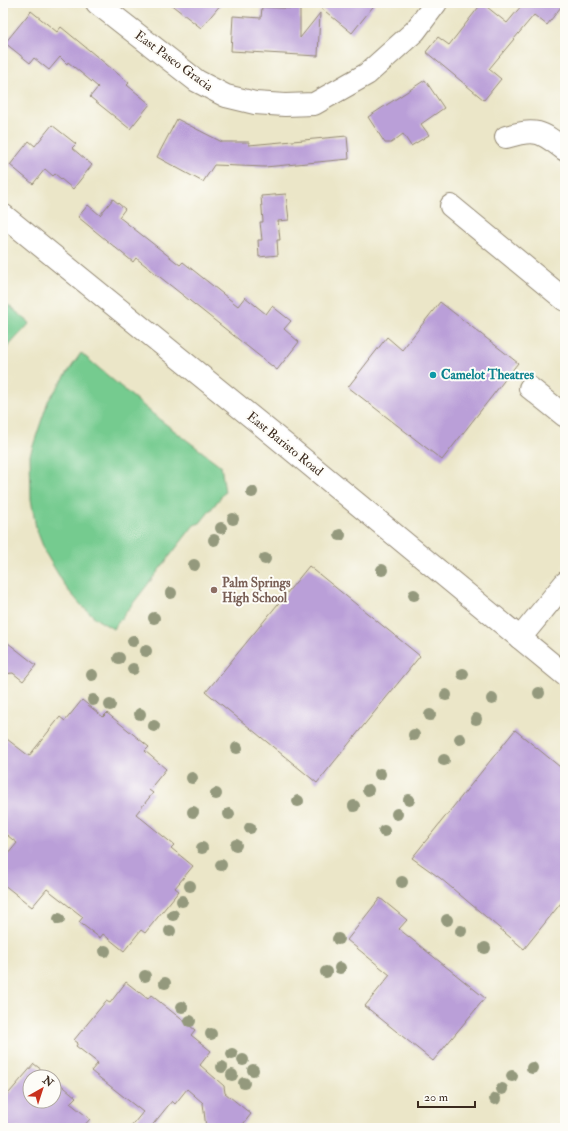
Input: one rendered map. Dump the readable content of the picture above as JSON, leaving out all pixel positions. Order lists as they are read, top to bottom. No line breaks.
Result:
{"streets":{"street":["East Paseo Gracia","East Baristo Road"]},"places":["Camelot Theatres","Palm Springs High School"],"scale_bar":"20 m","north":"top right"}
